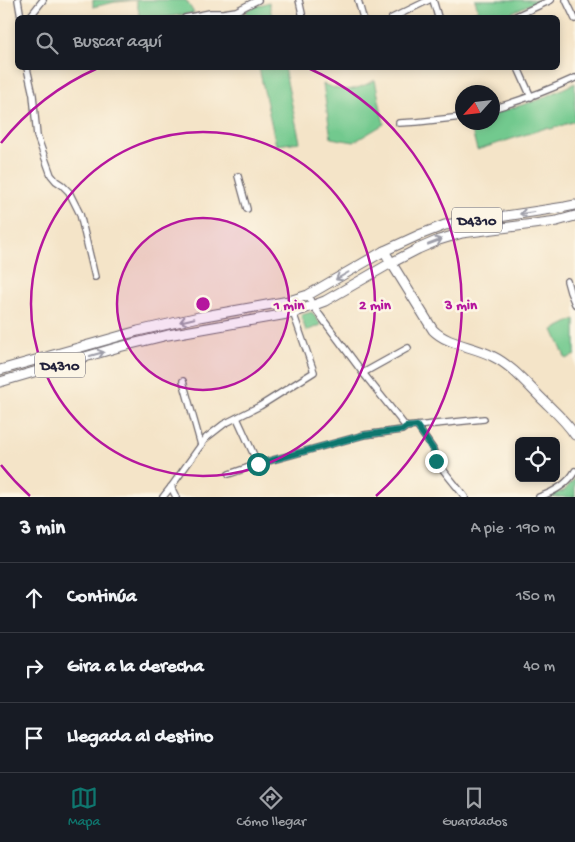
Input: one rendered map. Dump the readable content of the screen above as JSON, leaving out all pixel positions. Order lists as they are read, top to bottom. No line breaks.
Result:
{"streets":{"main road":["D4310"]},"north":"bottom left","page":{"search":"Buscar aquí","heading":["3 min","A pie · 190 m"],"list":[["Continúa","150 m"],["Gira a la derecha","40 m"],"Llegada al destino"],"nav":["Mapa","Cómo llegar","Guardados"]},"rings":["1 min","2 min","3 min"]}
